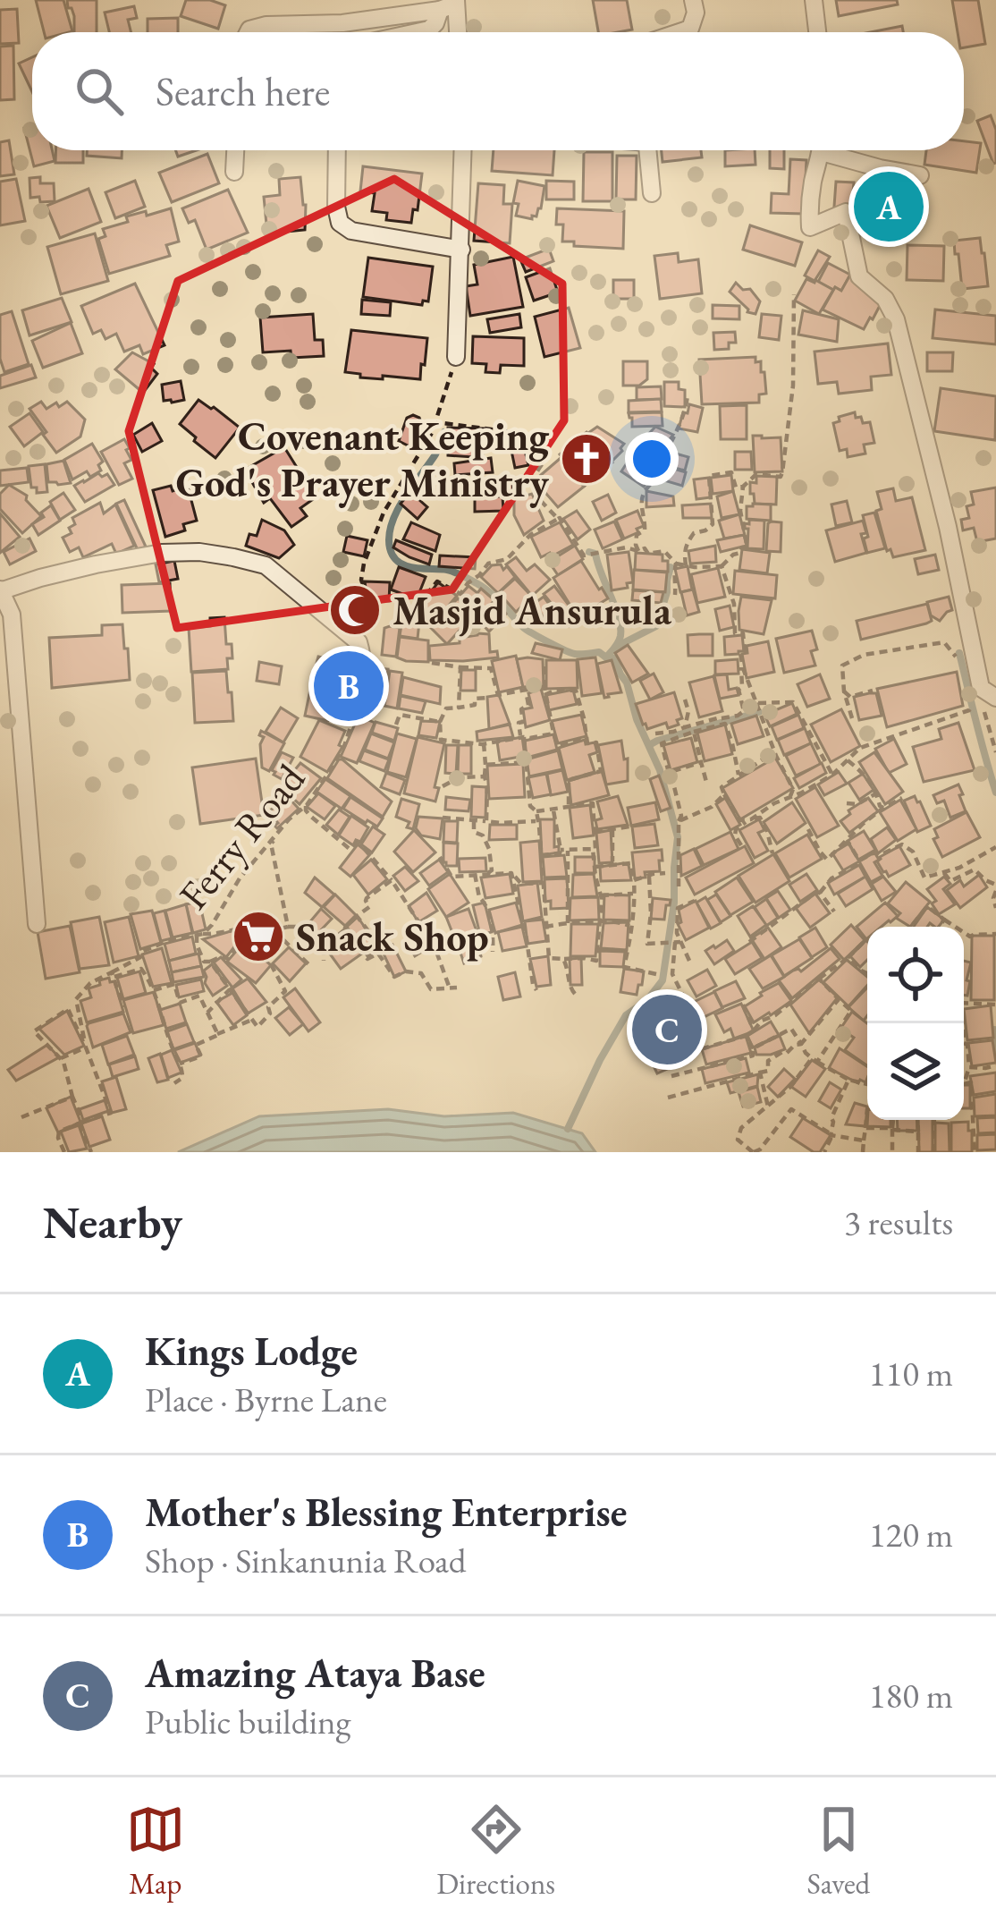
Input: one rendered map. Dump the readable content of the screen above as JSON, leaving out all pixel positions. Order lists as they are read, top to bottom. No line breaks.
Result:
{"streets":{"path":["Ferry Road"]},"places":{"church":["Covenant Keeping God's Prayer Ministry"],"mosque":["Masjid Ansurula"],"supermarket":["Snack Shop"]},"page":{"search":"Search here","pins":["A","B","C"],"heading":["Nearby","3 results"],"list":[{"mark":"A","name":"Kings Lodge","note":"Place · Byrne Lane","value":"110 m"},{"mark":"B","name":"Mother's Blessing Enterprise","note":"Shop · Sinkanunia Road","value":"120 m"},{"mark":"C","name":"Amazing Ataya Base","note":"Public building","value":"180 m"}],"nav":["Map","Directions","Saved"]}}
